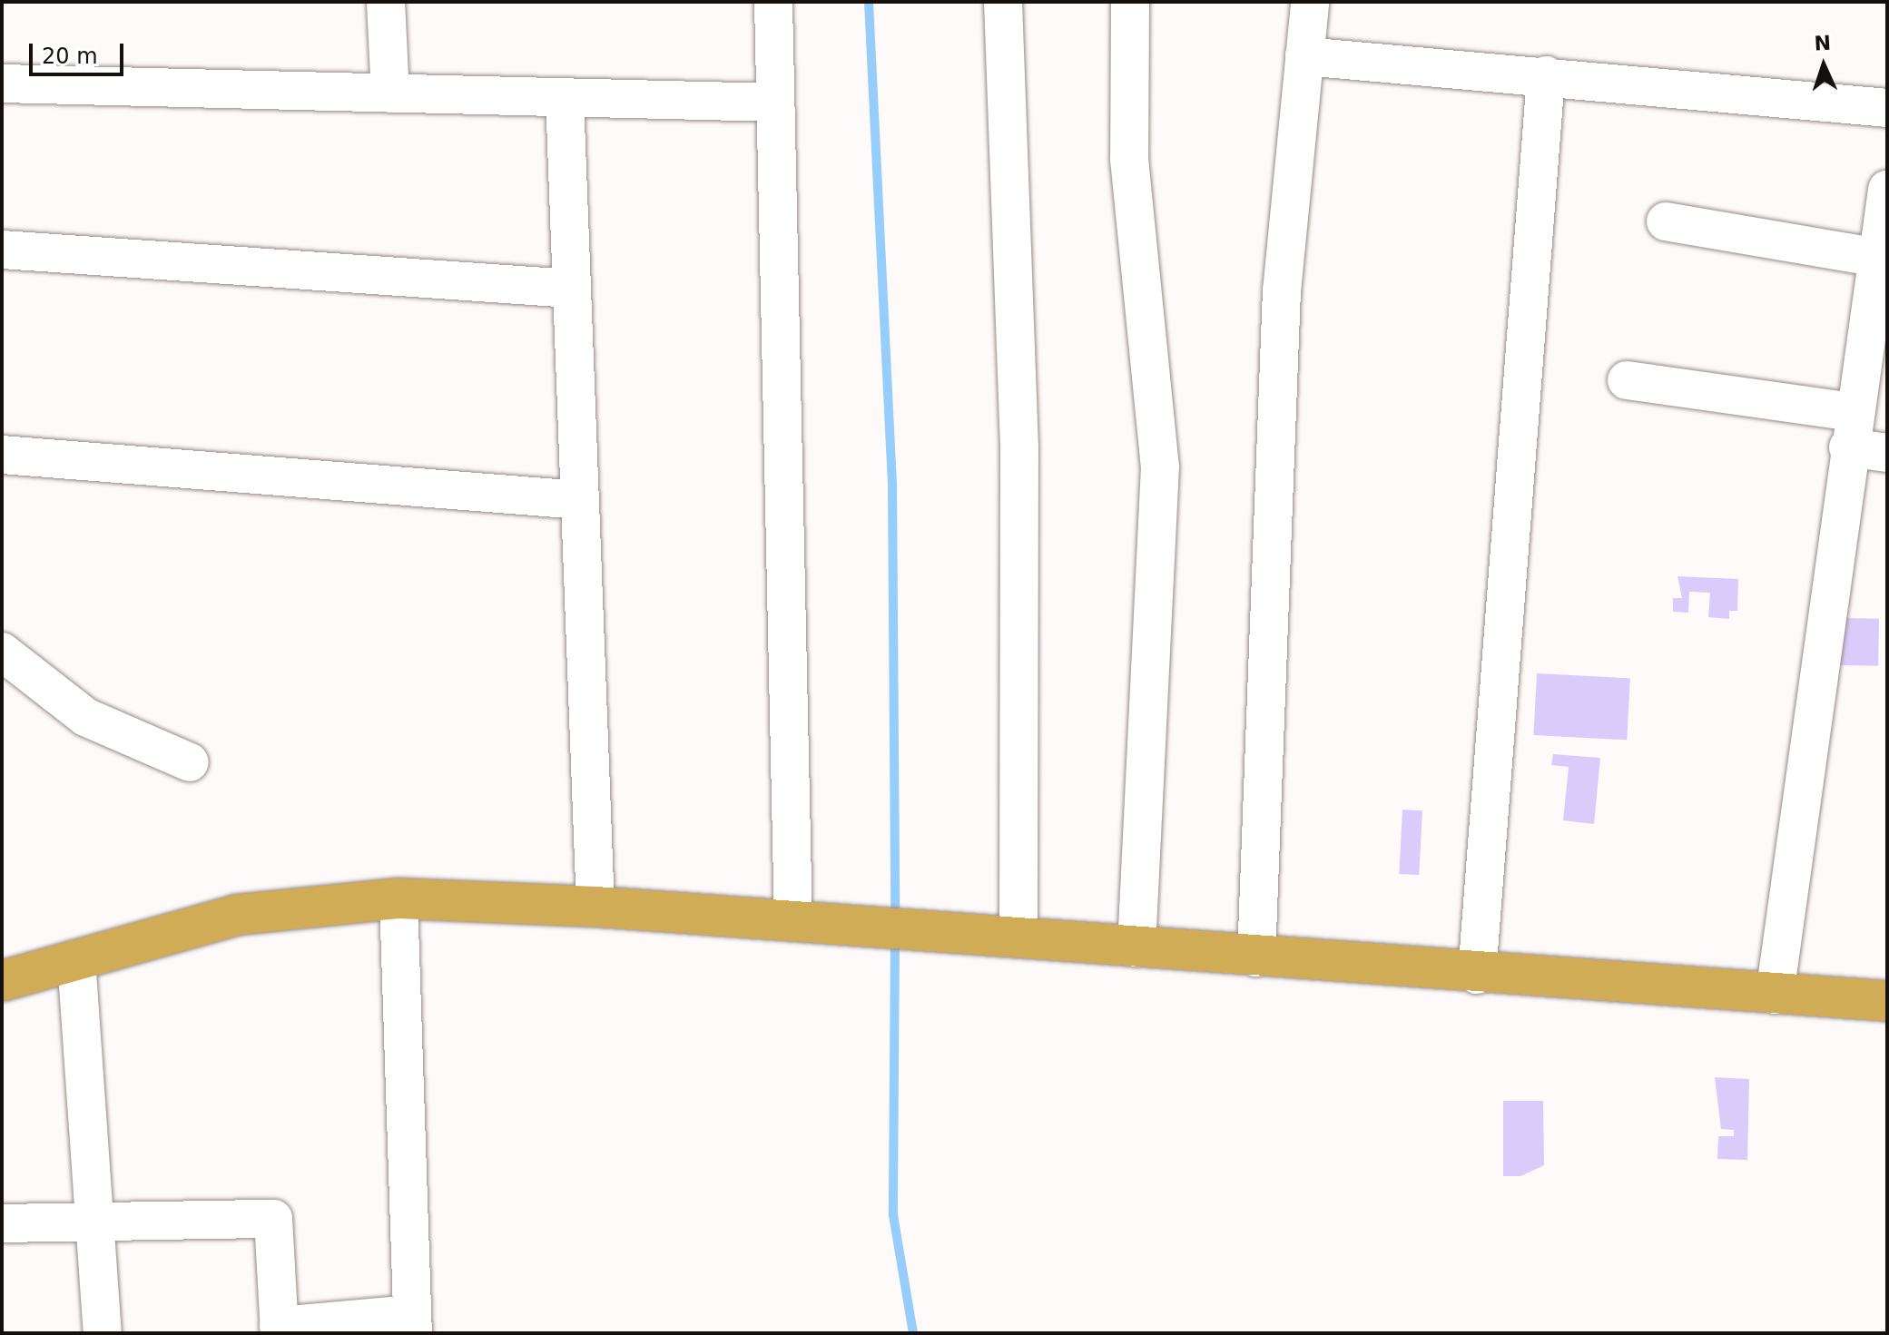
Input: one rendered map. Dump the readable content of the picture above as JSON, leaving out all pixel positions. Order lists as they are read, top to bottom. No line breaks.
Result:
{"scale_bar":"20 m","north":"top"}
